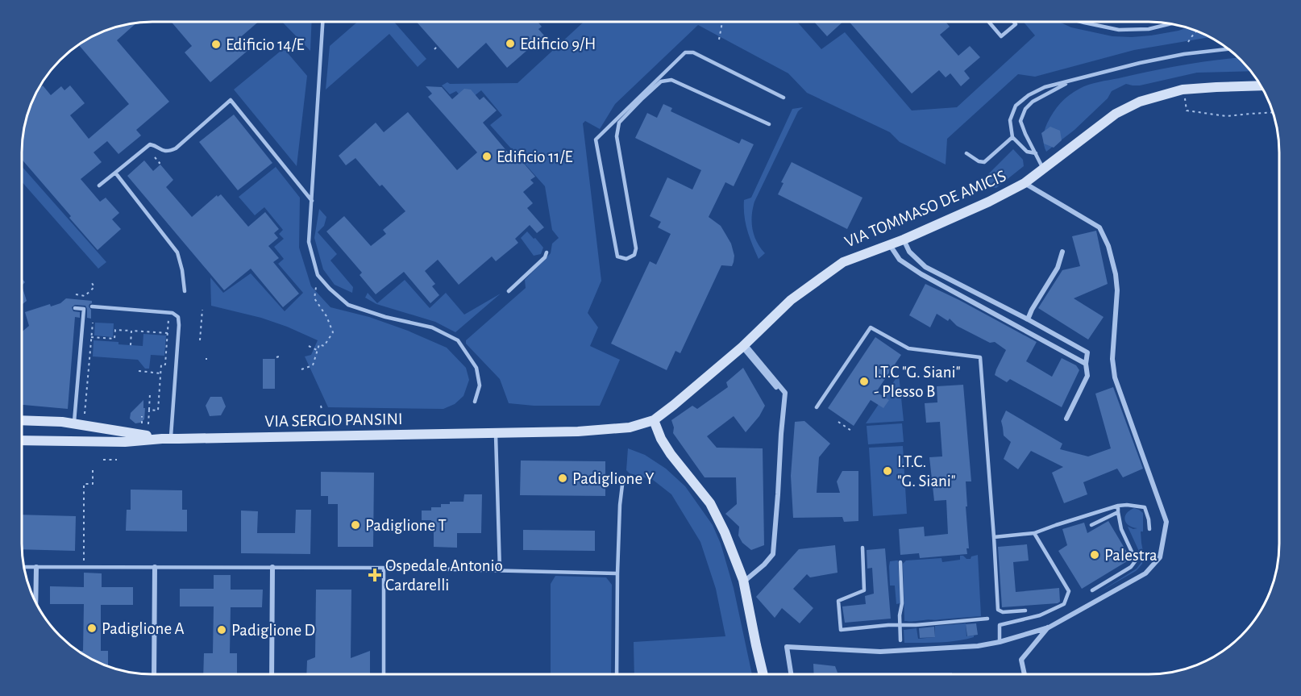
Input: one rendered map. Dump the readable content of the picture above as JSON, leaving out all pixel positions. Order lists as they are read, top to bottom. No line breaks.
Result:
{"streets":{"main road":["VIA TOMMASO DE AMICIS","VIA SERGIO PANSINI"]},"crossings":[["VIA TOMMASO DE AMICIS","VIA SERGIO PANSINI"]],"places":{"other":["Edificio 9/H","Edificio 14/E","Edificio 11/E","I.T.C \"G. Siani\" - Plesso B","I.T.C. \"G. Siani\"","Padiglione Y","Padiglione T","Palestra","Padiglione A","Padiglione D"],"health":["Ospedale Antonio Cardarelli"]}}
